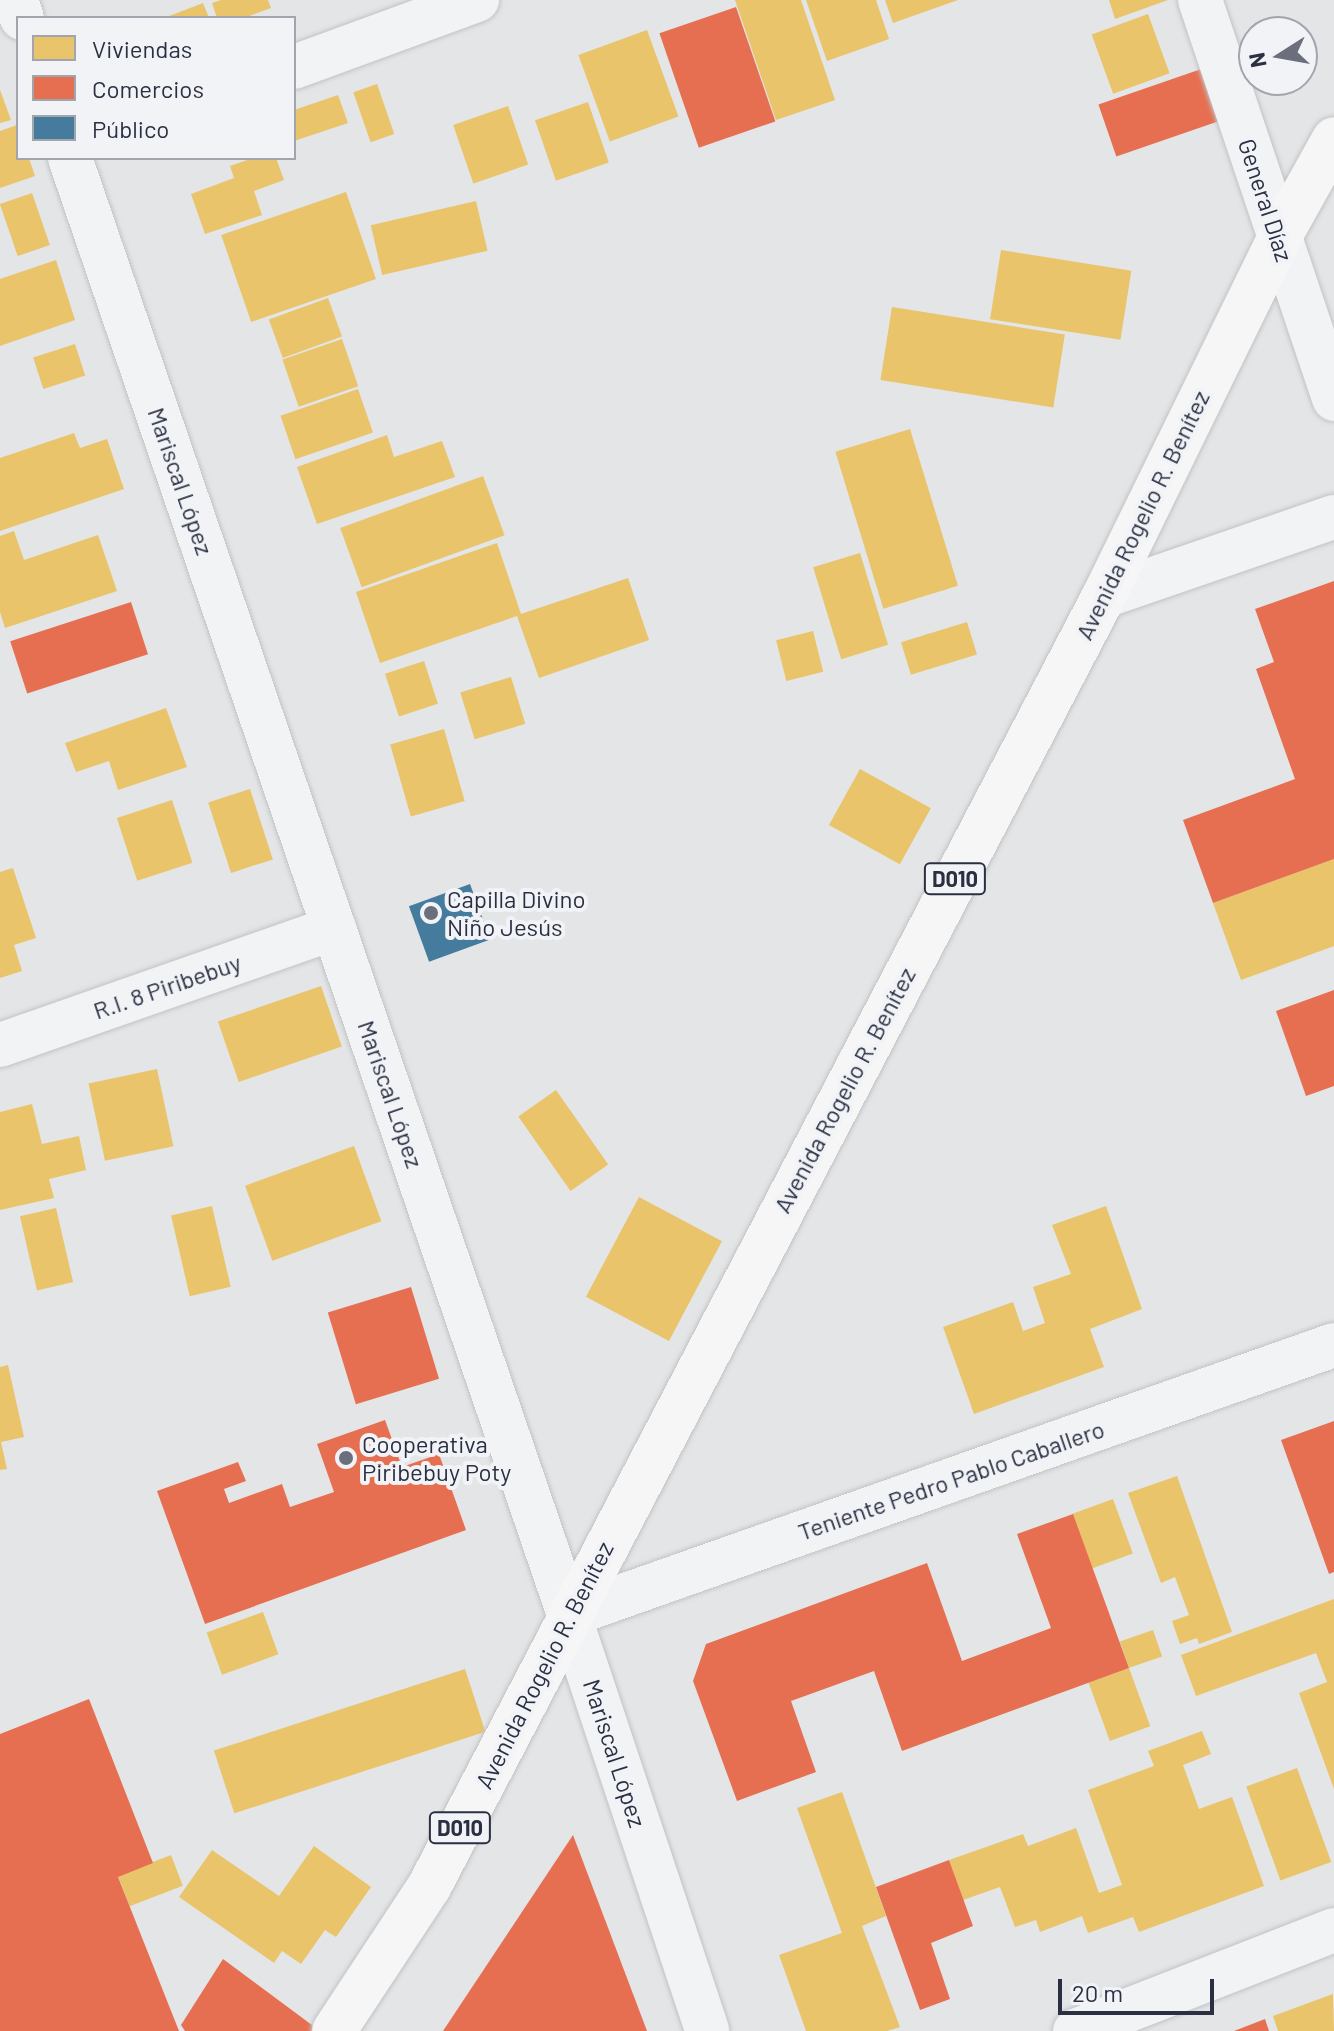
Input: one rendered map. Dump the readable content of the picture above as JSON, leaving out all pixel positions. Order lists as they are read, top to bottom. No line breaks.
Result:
{"streets":{"main road":["Avenida Rogelio R. Benítez","D010"],"street":["General Díaz","Mariscal López","R.I. 8 Piribebuy","Teniente Pedro Pablo Caballero"]},"crossings":[["General Díaz","Avenida Rogelio R. Benítez"],["Mariscal López","Avenida Rogelio R. Benítez"],["Mariscal López","R.I. 8 Piribebuy"],["Mariscal López","Teniente Pedro Pablo Caballero"],["Avenida Rogelio R. Benítez","Teniente Pedro Pablo Caballero"]],"places":["Capilla Divino Niño Jesús","Cooperativa Piribebuy Poty"],"legend":["Viviendas","Comercios","Público"],"scale_bar":"20 m","north":"left"}
